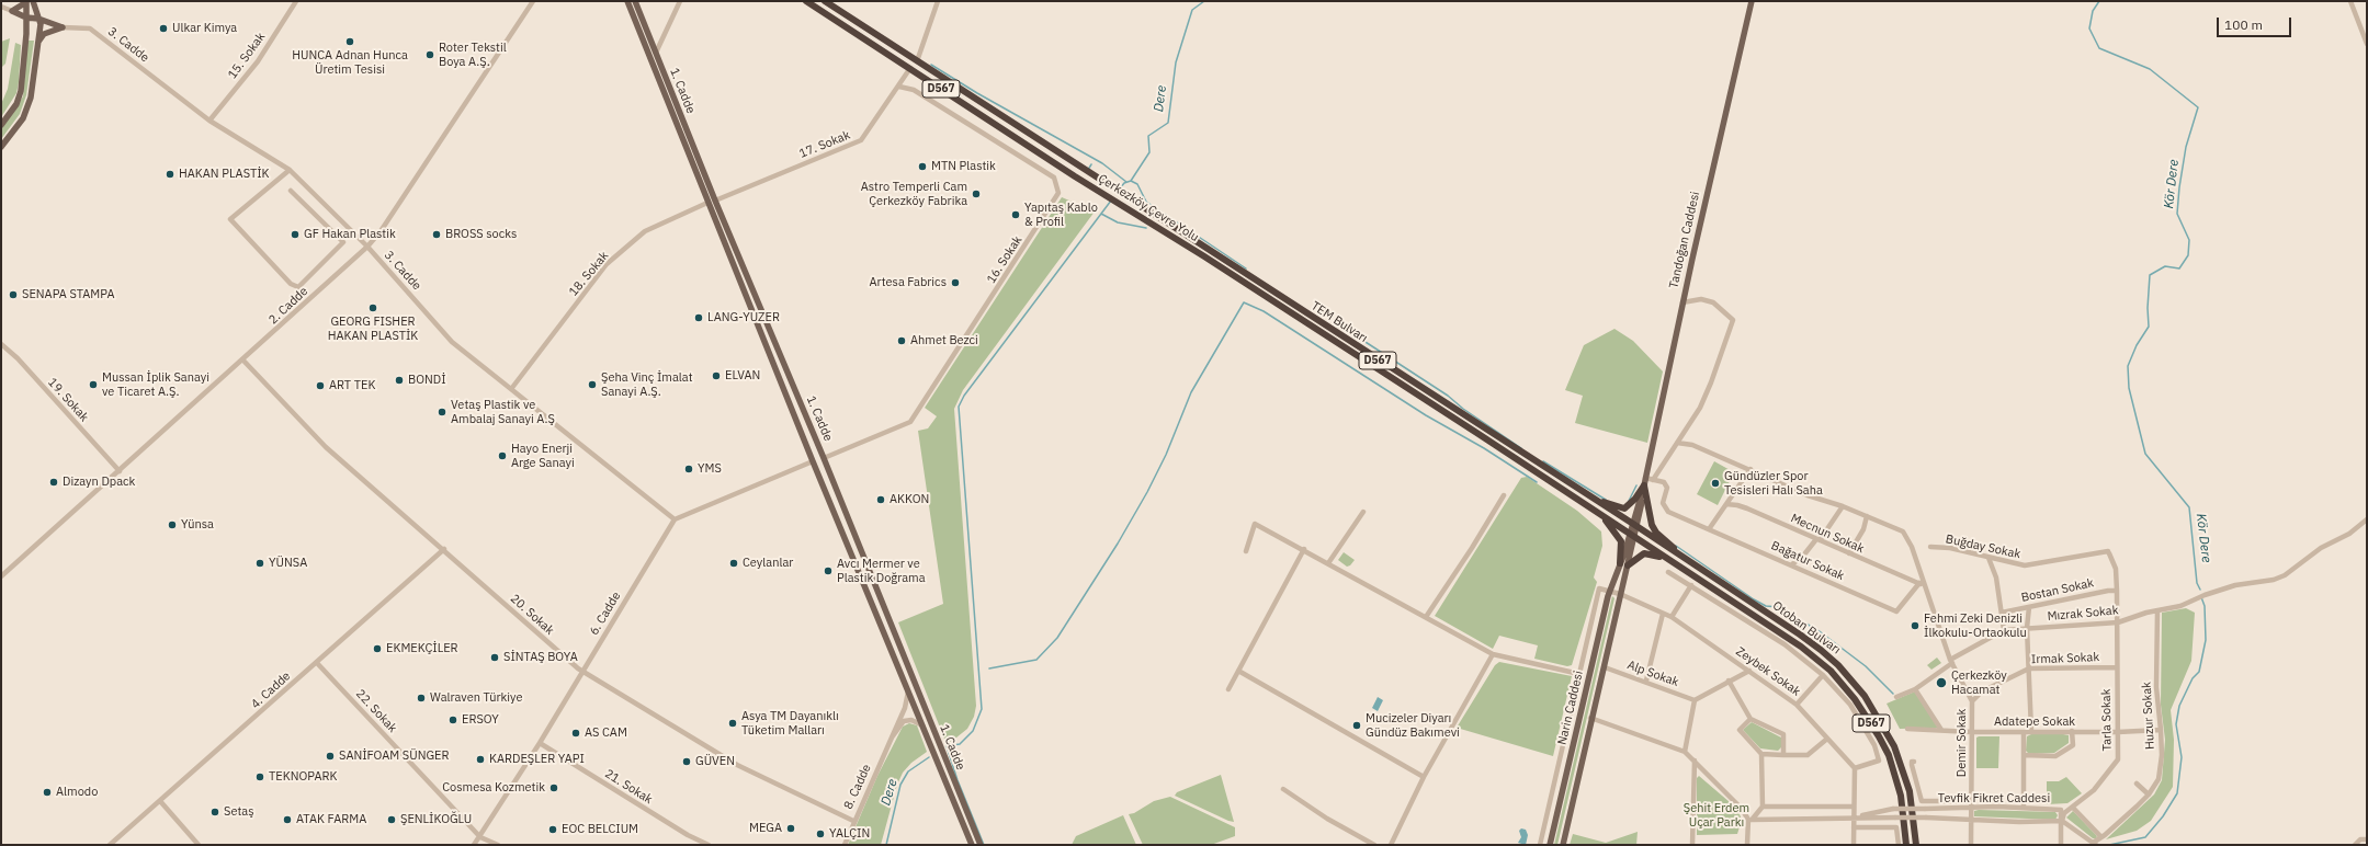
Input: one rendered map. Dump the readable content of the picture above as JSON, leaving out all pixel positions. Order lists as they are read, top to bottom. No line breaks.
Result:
{"streets":{"highway":["D567","Çerkezköy Çevre Yolu","TEM Bulvarı","Otoban Bulvarı"],"main road":["1. Cadde","Tandoğan Caddesi","Narin Caddesi"],"street":["3. Cadde","15. Sokak","17. Sokak","16. Sokak","18. Sokak","2. Cadde","19. Sokak","Mecnun Sokak","Buğday Sokak","Bağatur Sokak","Bostan Sokak","6. Cadde","Mızrak Sokak","20. Sokak","Irmak Sokak","Zeybek Sokak","Alp Sokak","4. Cadde","22. Sokak","Huzur Sokak","Tarla Sokak","Adatepe Sokak","Demir Sokak","21. Sokak","8. Cadde","Tevfik Fikret Caddesi"]},"crossings":[["3. Cadde","15. Sokak"],["3. Cadde","18. Sokak"],["3. Cadde","2. Cadde"],["3. Cadde","6. Cadde"],["D567","Çerkezköy Çevre Yolu"],["D567","Tandoğan Caddesi"],["D567","Otoban Bulvarı"],["D567","Narin Caddesi"],["1. Cadde","17. Sokak"],["1. Cadde","16. Sokak"],["1. Cadde","18. Sokak"],["1. Cadde","8. Cadde"],["17. Sokak","Çerkezköy Çevre Yolu"],["17. Sokak","16. Sokak"],["Çerkezköy Çevre Yolu","TEM Bulvarı"],["Tandoğan Caddesi","TEM Bulvarı"],["Tandoğan Caddesi","Otoban Bulvarı"],["Tandoğan Caddesi","Narin Caddesi"],["2. Cadde","19. Sokak"],["2. Cadde","20. Sokak"],["TEM Bulvarı","Otoban Bulvarı"],["Mecnun Sokak","Bağatur Sokak"],["Mecnun Sokak","Demir Sokak"],["Buğday Sokak","Tarla Sokak"],["Bostan Sokak","Tarla Sokak"],["6. Cadde","20. Sokak"],["6. Cadde","22. Sokak"],["6. Cadde","21. Sokak"],["Mızrak Sokak","Huzur Sokak"],["Mızrak Sokak","Tarla Sokak"],["Mızrak Sokak","Demir Sokak"],["20. Sokak","4. Cadde"],["20. Sokak","8. Cadde"],["Otoban Bulvarı","Narin Caddesi"],["Irmak Sokak","Tarla Sokak"],["Irmak Sokak","Demir Sokak"],["Zeybek Sokak","Narin Caddesi"],["Alp Sokak","Narin Caddesi"],["4. Cadde","22. Sokak"],["Huzur Sokak","Adatepe Sokak"],["Tarla Sokak","Adatepe Sokak"],["Tarla Sokak","Tevfik Fikret Caddesi"],["Adatepe Sokak","Demir Sokak"],["Demir Sokak","Tevfik Fikret Caddesi"]],"water":["Dere","Kör Dere"],"parks":["Şehit Erdem Uçar Parkı"],"places":["Ulkar Kimya","HUNCA Adnan Hunca Üretim Tesisi","Roter Tekstil Boya A.Ş.","MTN Plastik","HAKAN PLASTİK","Astro Temperli Cam Çerkezköy Fabrika","Yapıtaş Kablo & Profil","GF Hakan Plastik","BROSS socks","Artesa Fabrics","SENAPA STAMPA","GEORG FISHER HAKAN PLASTİK","LANG-YUZER","Ahmet Bezci","ELVAN","BONDİ","Mussan İplik Sanayi ve Ticaret A.Ş.","Şeha Vinç İmalat Sanayi A.Ş.","ART TEK","Vetaş Plastik ve Ambalaj Sanayi A.Ş","Hayo Enerji Arge Sanayi","YMS","Dizayn Dpack","Gündüzler Spor Tesisleri Halı Saha","AKKON","Yünsa","YÜNSA","Ceylanlar","Avcı Mermer ve Plastik Doğrama","Fehmi Zeki Denizli İlkokulu-Ortaokulu","EKMEKÇİLER","SİNTAŞ BOYA","Çerkezköy Hacamat","Walraven Türkiye","ERSOY","Asya TM Dayanıklı Tüketim Malları","Mucizeler Diyarı Gündüz Bakımevi","AS CAM","SANİFOAM SÜNGER","KARDEŞLER YAPI","GÜVEN","TEKNOPARK","Cosmesa Kozmetik","Almodo","Setaş","ATAK FARMA","ŞENLİKOĞLU","MEGA","EOC BELCIUM","YALÇIN"],"scale_bar":"100 m"}
